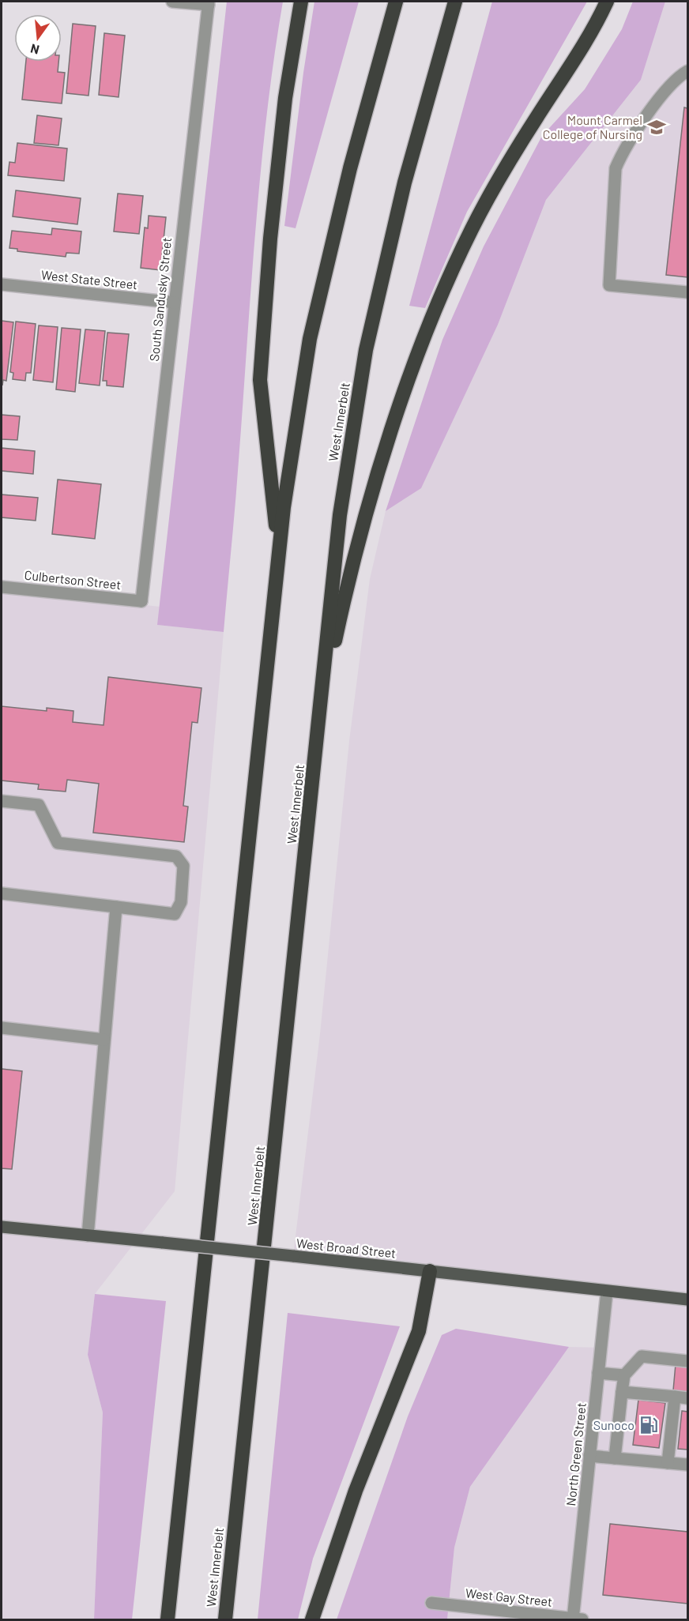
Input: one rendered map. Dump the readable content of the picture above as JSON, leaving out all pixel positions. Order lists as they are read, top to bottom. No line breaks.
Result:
{"streets":{"highway":["West Innerbelt"],"main road":["West Broad Street"],"street":["West State Street","South Sandusky Street","Culbertson Street","North Green Street","West Gay Street"]},"crossings":[["West State Street","South Sandusky Street"],["South Sandusky Street","Culbertson Street"],["West Broad Street","North Green Street"],["North Green Street","West Gay Street"]],"places":{"school or university":["Mount Carmel College of Nursing"],"fuel station":["Sunoco"]},"north":"bottom"}
